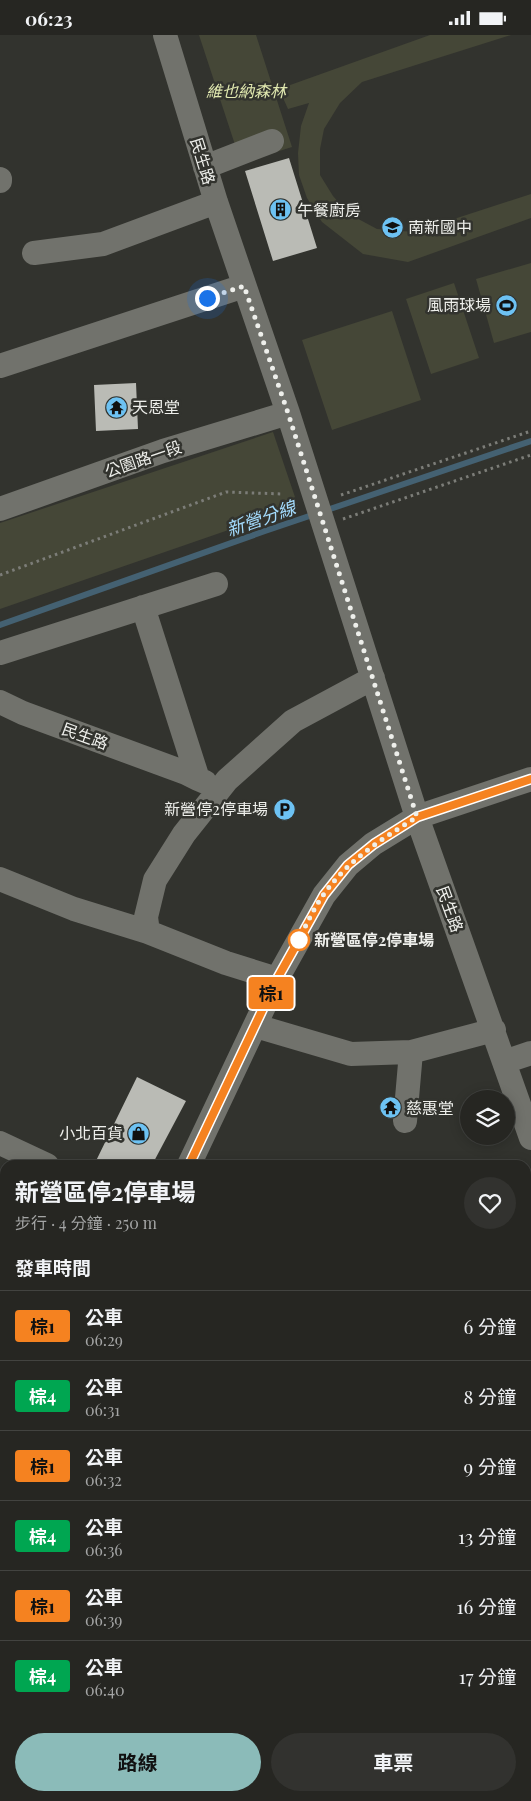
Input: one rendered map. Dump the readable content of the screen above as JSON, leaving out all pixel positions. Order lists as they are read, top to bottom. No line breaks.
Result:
{"streets":{"street":["民生路","公園路一段"]},"crossings":[["民生路","公園路一段"]],"water":["新營分線"],"parks":["維也納森林"],"places":{"building":["午餐廚房"],"school or university":["南新國中"],"sports":["風雨球場"],"temple":["天恩堂","慈惠堂"],"parking":["新營停2停車場"],"other":["新營區停2停車場"],"shop":["小北百貨"]},"lines":["bus line 棕1"],"page":{"status":"06:23","on_map":"棕1","heading":[["新營區停2停車場","步行 · 4 分鐘 · 250 m"],"發車時間"],"list":[{"mark":"棕1","name":"公車","note":"06:29","value":"6 分鐘"},{"mark":"棕4","name":"公車","note":"06:31","value":"8 分鐘"},{"mark":"棕1","name":"公車","note":"06:32","value":"9 分鐘"},{"mark":"棕4","name":"公車","note":"06:36","value":"13 分鐘"},{"mark":"棕1","name":"公車","note":"06:39","value":"16 分鐘"},{"mark":"棕4","name":"公車","note":"06:40","value":"17 分鐘"}],"buttons":["路線","車票"]}}
